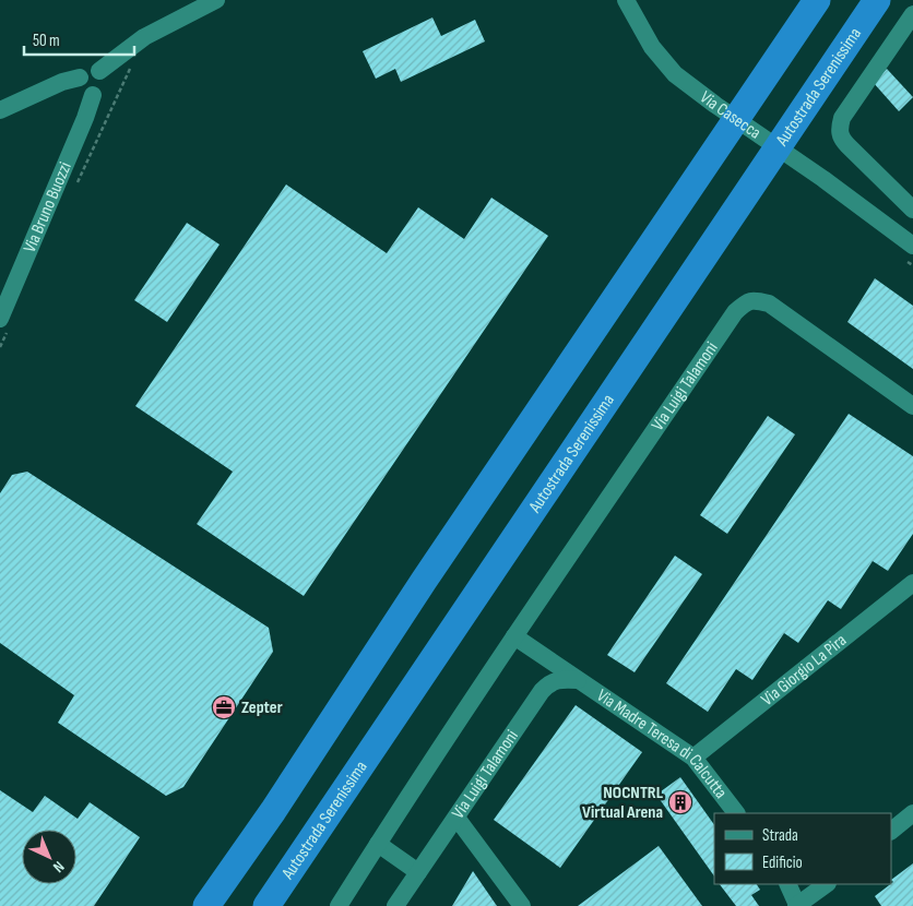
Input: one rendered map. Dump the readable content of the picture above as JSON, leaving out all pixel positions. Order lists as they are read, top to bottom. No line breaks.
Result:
{"streets":{"highway":["Autostrada Serenissima"],"street":["Via Casecca","Via Bruno Buozzi","Via Luigi Talamoni","Via Giorgio La Pira","Via Madre Teresa di Calcutta"]},"crossings":[["Via Luigi Talamoni","Via Madre Teresa di Calcutta"],["Via Giorgio La Pira","Via Madre Teresa di Calcutta"]],"places":{"office":["Zepter"],"building":["NOCNTRL Virtual Arena"]},"legend":["Strada","Edificio"],"scale_bar":"50 m","north":"bottom right"}
